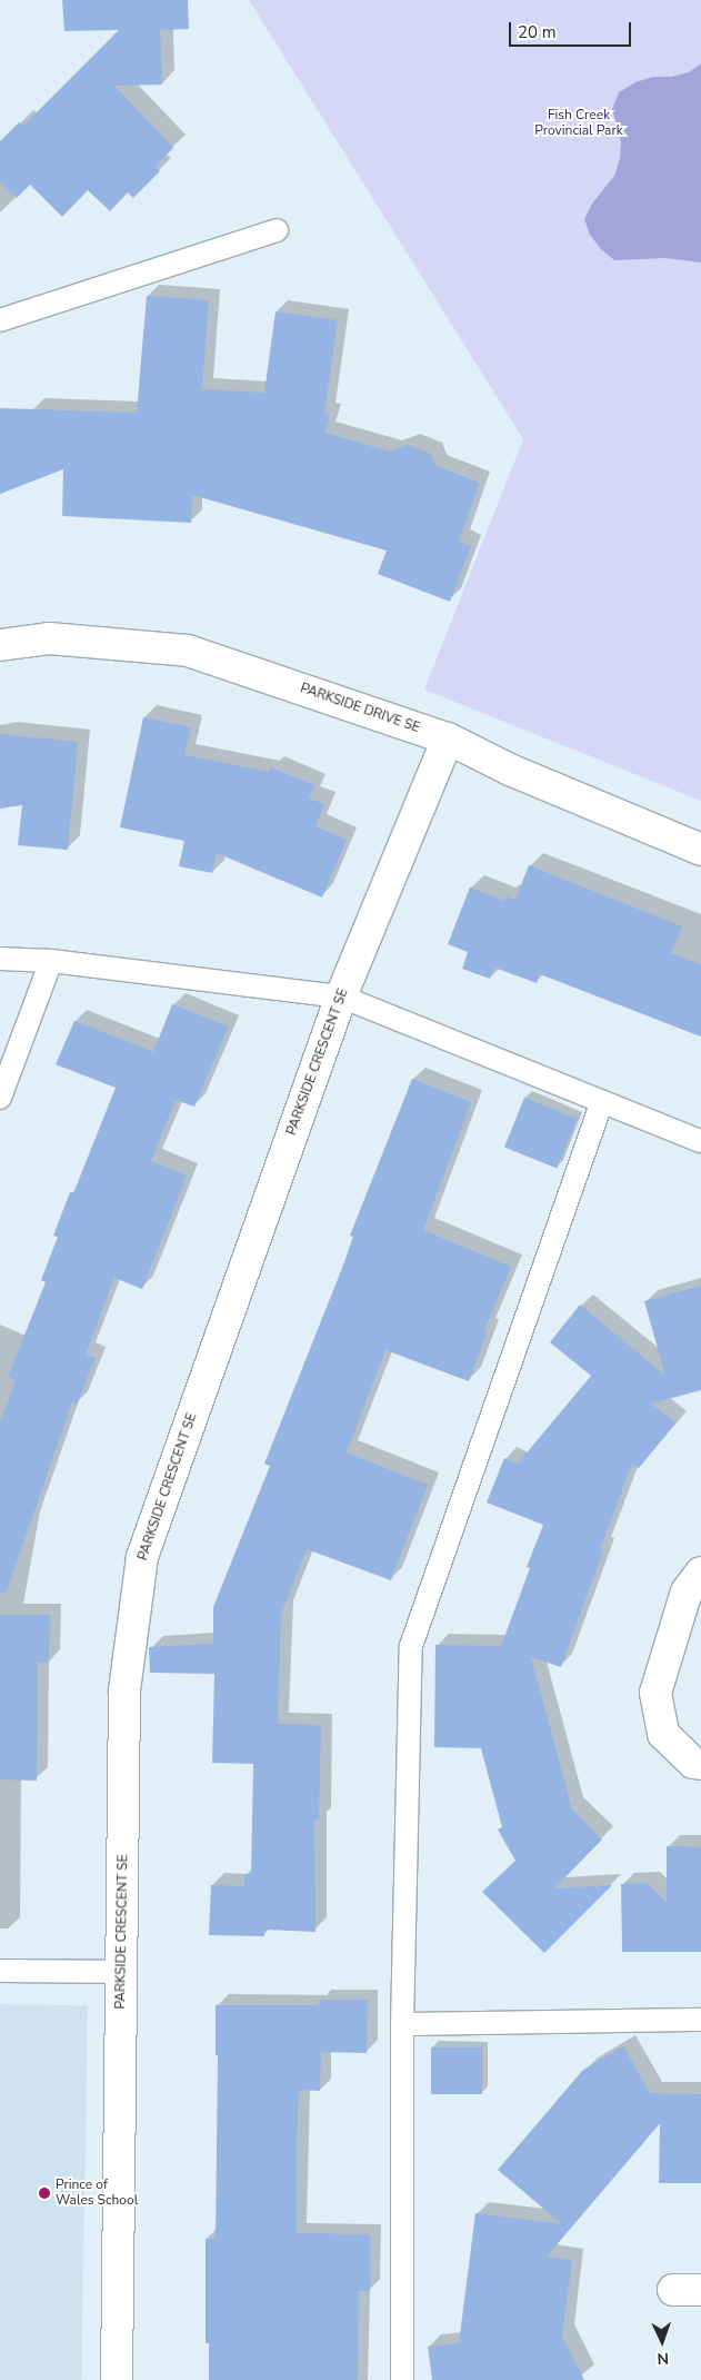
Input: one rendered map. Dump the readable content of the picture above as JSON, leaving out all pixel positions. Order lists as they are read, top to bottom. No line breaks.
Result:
{"streets":{"street":["PARKSIDE DRIVE SE","PARKSIDE CRESCENT SE"]},"crossings":[["PARKSIDE DRIVE SE","PARKSIDE CRESCENT SE"]],"parks":["Fish Creek Provincial Park"],"places":["Prince of Wales School"],"scale_bar":"20 m","north":"bottom"}
